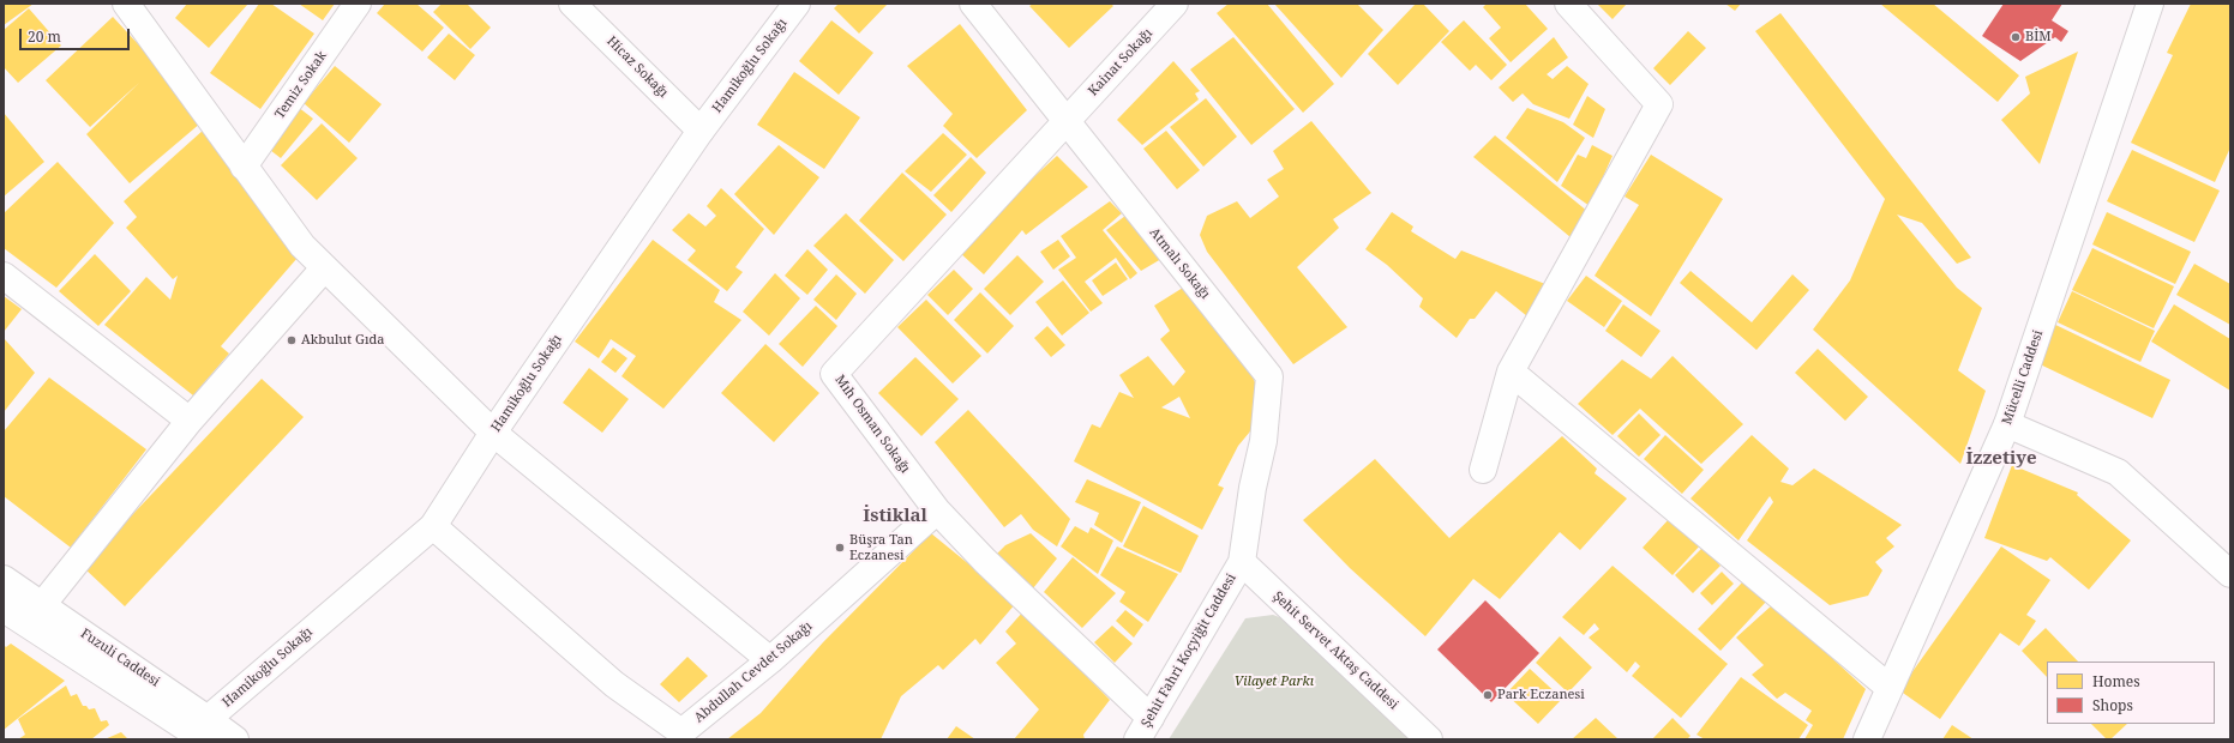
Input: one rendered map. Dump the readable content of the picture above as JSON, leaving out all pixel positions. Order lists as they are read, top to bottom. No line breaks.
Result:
{"streets":{"street":["Kainat Sokağı","Hamikoğlu Sokağı","Hicaz Sokağı","Temiz Sokak","Atmalı Sokağı","Mücelli Caddesi","Mıh Osman Sokağı","Şehit Fahri Koçyiğit Caddesi","Şehit Servet Aktaş Caddesi","Fuzuli Caddesi","Abdullah Cevdet Sokağı"]},"crossings":[["Kainat Sokağı","Atmalı Sokağı"],["Kainat Sokağı","Mıh Osman Sokağı"],["Hamikoğlu Sokağı","Hicaz Sokağı"],["Hamikoğlu Sokağı","Fuzuli Caddesi"],["Hamikoğlu Sokağı","Abdullah Cevdet Sokağı"],["Atmalı Sokağı","Mıh Osman Sokağı"],["Atmalı Sokağı","Şehit Fahri Koçyiğit Caddesi"],["Atmalı Sokağı","Şehit Servet Aktaş Caddesi"],["Mıh Osman Sokağı","Şehit Fahri Koçyiğit Caddesi"],["Mıh Osman Sokağı","Abdullah Cevdet Sokağı"],["Şehit Fahri Koçyiğit Caddesi","Şehit Servet Aktaş Caddesi"]],"districts":["İzzetiye","İstiklal"],"parks":["Vilayet Parkı"],"places":["BİM","Akbulut Gıda","Büşra Tan Eczanesi","Park Eczanesi"],"legend":["Homes","Shops"],"scale_bar":"20 m"}
